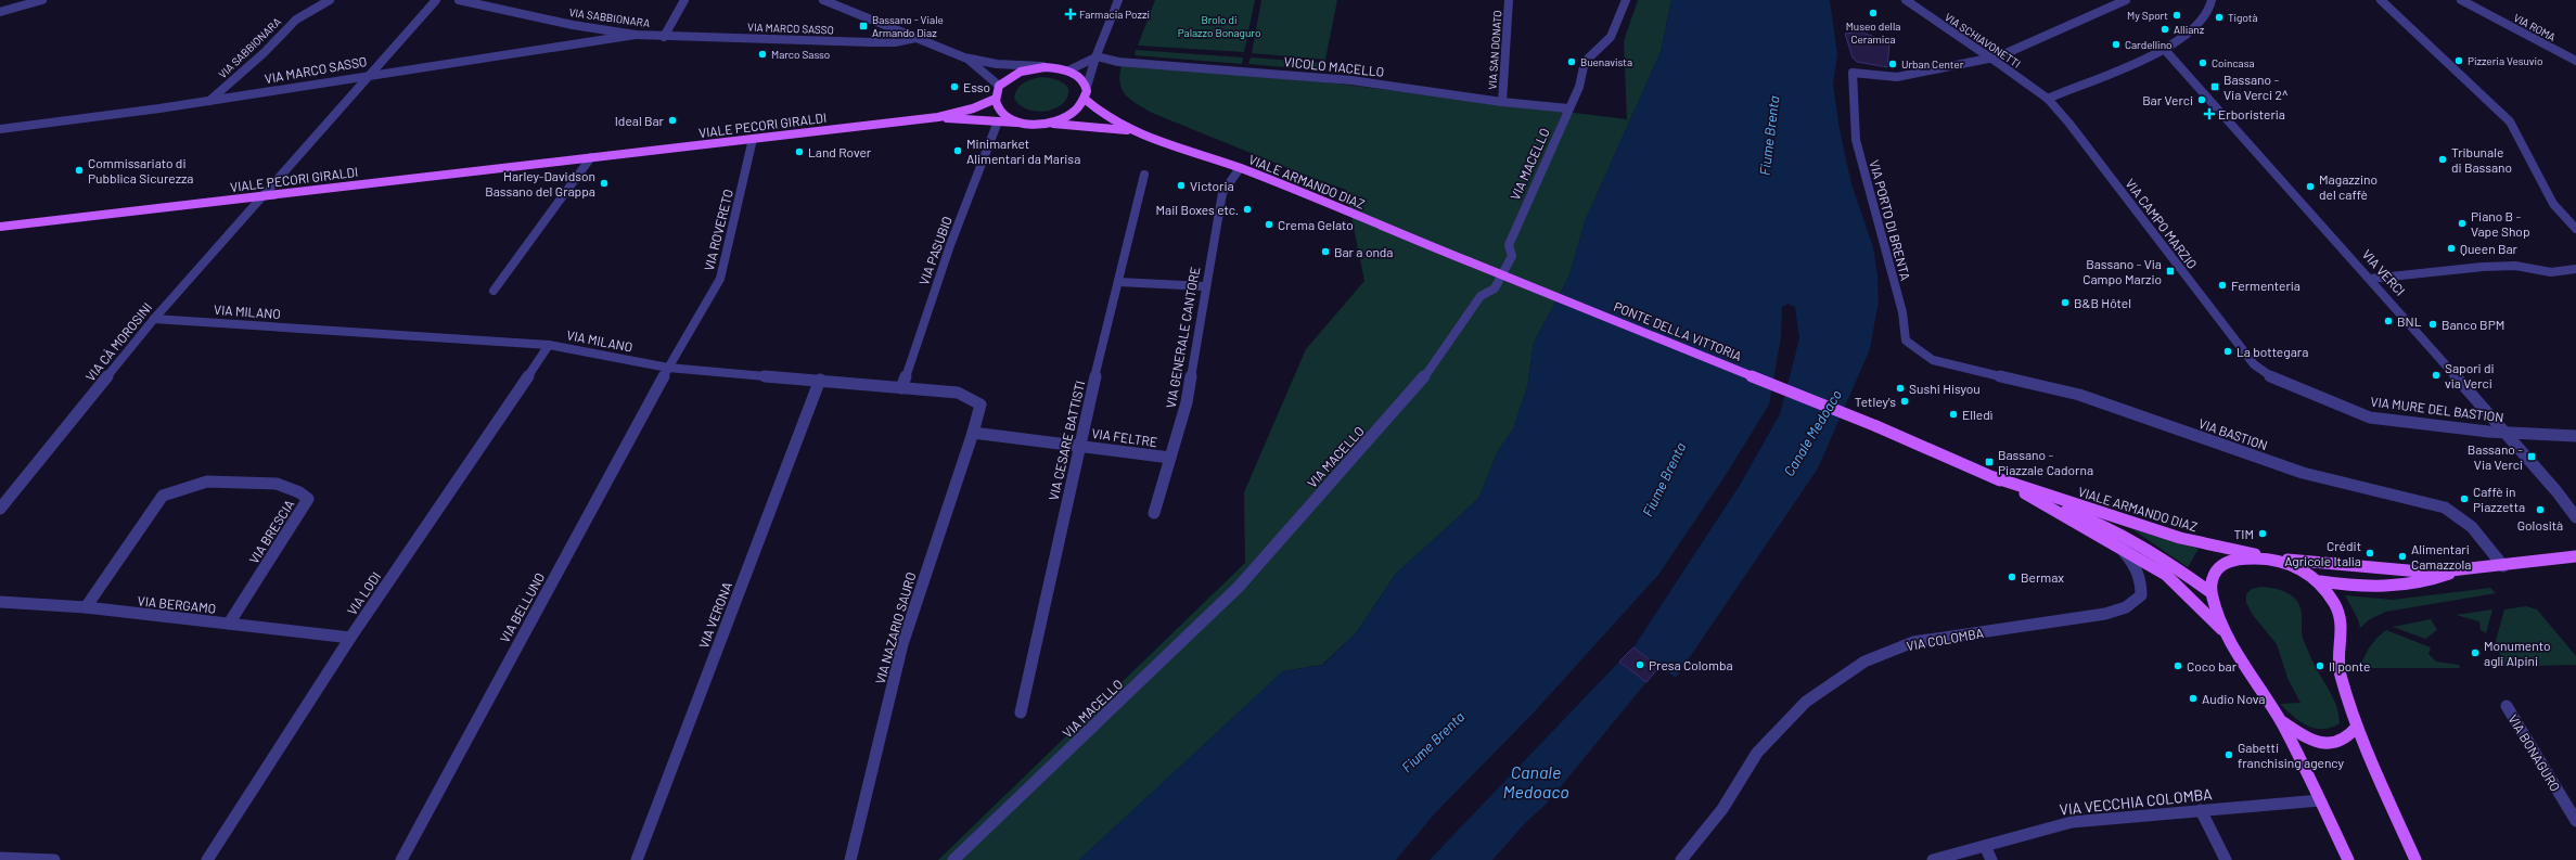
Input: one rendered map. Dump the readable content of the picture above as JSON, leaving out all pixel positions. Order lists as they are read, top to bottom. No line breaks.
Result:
{"streets":{"main road":["VIALE PECORI GIRALDI","VIALE ARMANDO DIAZ","PONTE DELLA VITTORIA"],"street":["VIA SABBIONARA","VIA ROMA","VIA MARCO SASSO","VIA SCHIAVONETTI","VIA SAN DONATO","VICOLO MACELLO","VIA MACELLO","VIA PORTO DI BRENTA","VIA CAMPO MARZIO","VIA ROVERETO","VIA PASUBIO","VIA VERCI","VIA MILANO","VIA GENERALE CANTORE","VIA CÀ MOROSINI","VIA MURE DEL BASTION","VIA BASTION","VIA FELTRE","VIA CESARE BATTISTI","VIA BRESCIA","VIA LODI","VIA BERGAMO","VIA BELLUNO","VIA VERONA","VIA NAZARIO SAURO","VIA COLOMBA","VIA BONAGURO","VIA VECCHIA COLOMBA"]},"crossings":[["VIA SABBIONARA","VIA MARCO SASSO"],["VIA SCHIAVONETTI","VIA CAMPO MARZIO"],["VIA SAN DONATO","VICOLO MACELLO"],["VICOLO MACELLO","VIA MACELLO"],["VIALE PECORI GIRALDI","VIALE ARMANDO DIAZ"],["VIALE PECORI GIRALDI","VIA ROVERETO"],["VIALE PECORI GIRALDI","VIA PASUBIO"],["VIALE PECORI GIRALDI","VIA CÀ MOROSINI"],["VIALE ARMANDO DIAZ","PONTE DELLA VITTORIA"],["VIALE ARMANDO DIAZ","VIA GENERALE CANTORE"],["VIALE ARMANDO DIAZ","VIA COLOMBA"],["VIA PORTO DI BRENTA","VIA BASTION"],["VIA CAMPO MARZIO","VIA MURE DEL BASTION"],["VIA ROVERETO","VIA MILANO"],["VIA ROVERETO","VIA BELLUNO"],["VIA PASUBIO","VIA MILANO"],["VIA VERCI","VIA MURE DEL BASTION"],["VIA MILANO","VIA CÀ MOROSINI"],["VIA MILANO","VIA FELTRE"],["VIA MILANO","VIA LODI"],["VIA MILANO","VIA BELLUNO"],["VIA MILANO","VIA VERONA"],["VIA MILANO","VIA NAZARIO SAURO"],["VIA GENERALE CANTORE","VIA FELTRE"],["VIA FELTRE","VIA CESARE BATTISTI"],["VIA FELTRE","VIA NAZARIO SAURO"],["VIA BRESCIA","VIA BERGAMO"],["VIA LODI","VIA BERGAMO"]],"water":["Fiume Brenta","Canale Medoaco"],"parks":["Brolo di Palazzo Bonaguro"],"places":{"other":["Museo della Ceramica","My Sport","Tigotà","Allianz","Cardellino","Marco Sasso","Pizzeria Vesuvio","Buenavista","Coincasa","Urban Center","Esso","Bar Verci","Ideal Bar","Minimarket Alimentari da Marisa","Land Rover","Tribunale di Bassano","Commissariato di Pubblica Sicurezza","Harley-Davidson Bassano del Grappa","Victoria","Magazzino del caffè","Mail Boxes etc.","Piano B - Vape Shop","Crema Gelato","Queen Bar","Bar a onda","Fermenteria","B&B Hôtel","BNL","Banco BPM","La bottegara","Sapori di via Verci","Sushi Hisyou","Tetley's","Elledì","Caffè in Piazzetta","Golosità","TIM","Crédit Agricole Italia","Alimentari Camazzola","Bermax","Monumento agli Alpini","Presa Colomba","Coco bar","Il ponte","Audio Nova","Gabetti franchising agency"],"health":["Farmacia Pozzi","Erboristeria"],"transit":["Bassano - Viale Armando Diaz","Bassano - Via Verci 2^","Bassano - Via Campo Marzio","Bassano - Via Verci","Bassano - Piazzale Cadorna"]}}
